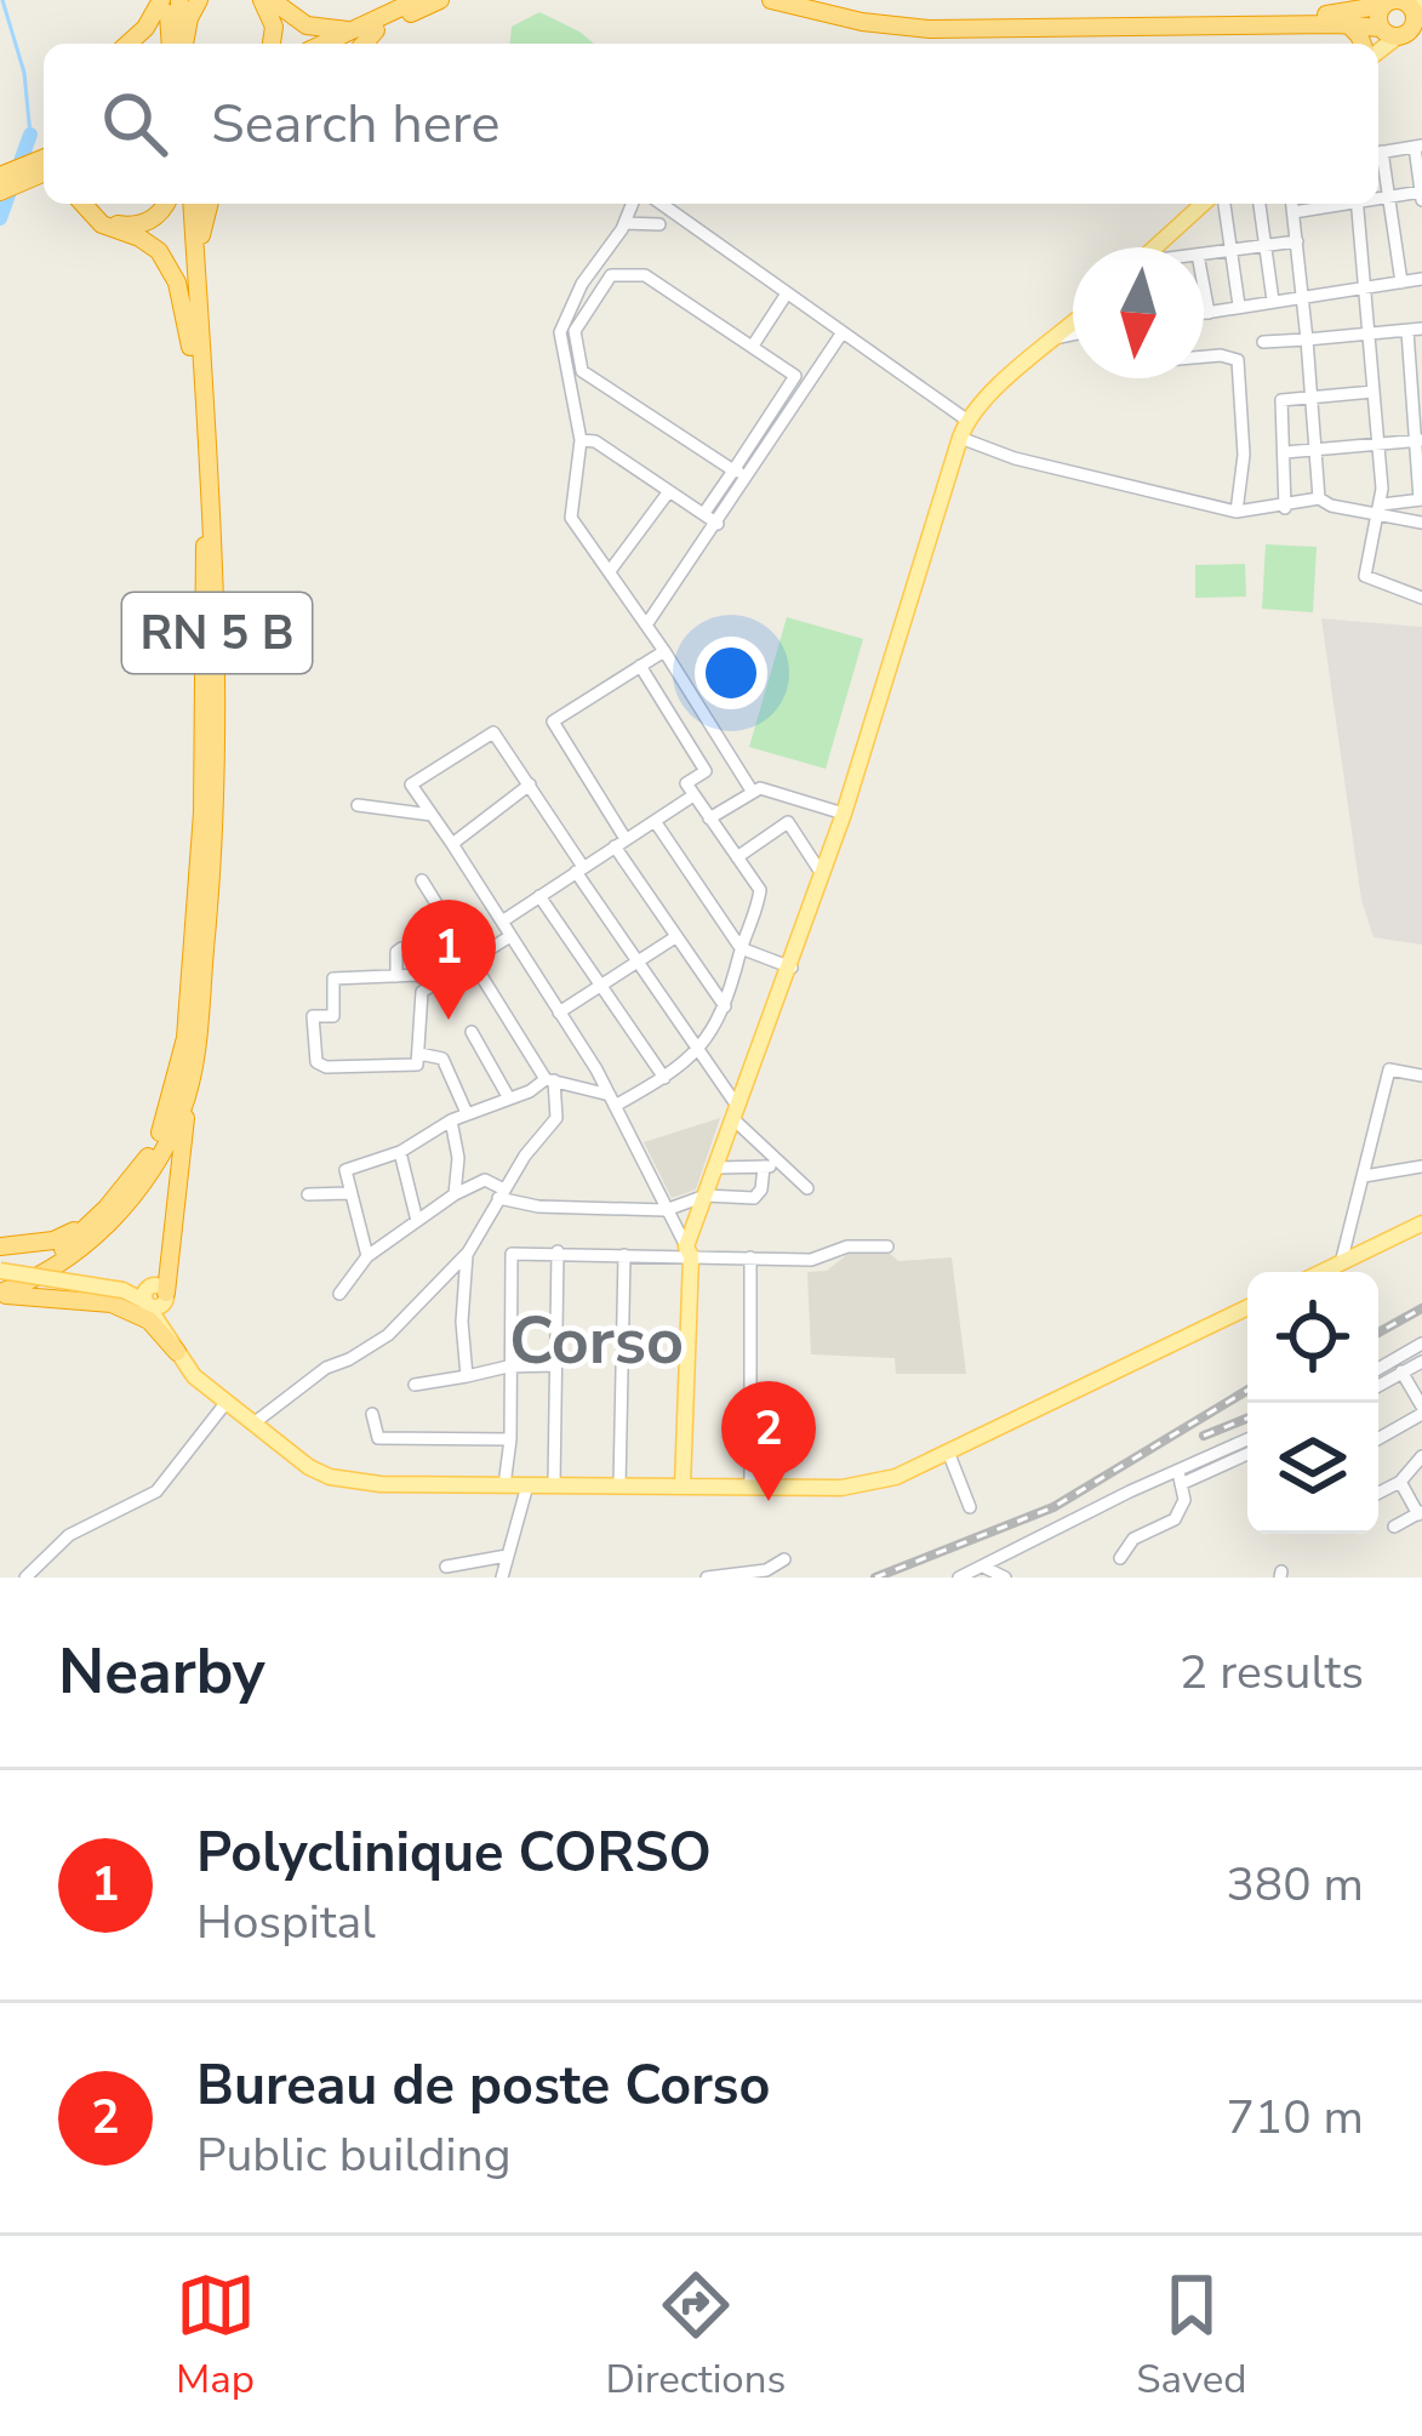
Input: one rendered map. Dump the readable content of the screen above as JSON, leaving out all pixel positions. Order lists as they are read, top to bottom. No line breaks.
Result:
{"streets":{"highway":["RN 5 B"]},"districts":["Corso"],"north":"bottom","page":{"search":"Search here","pins":["1","2"],"heading":["Nearby","2 results"],"list":[{"mark":"1","name":"Polyclinique CORSO","note":"Hospital","value":"380 m"},{"mark":"2","name":"Bureau de poste Corso","note":"Public building","value":"710 m"}],"nav":["Map","Directions","Saved"]}}
